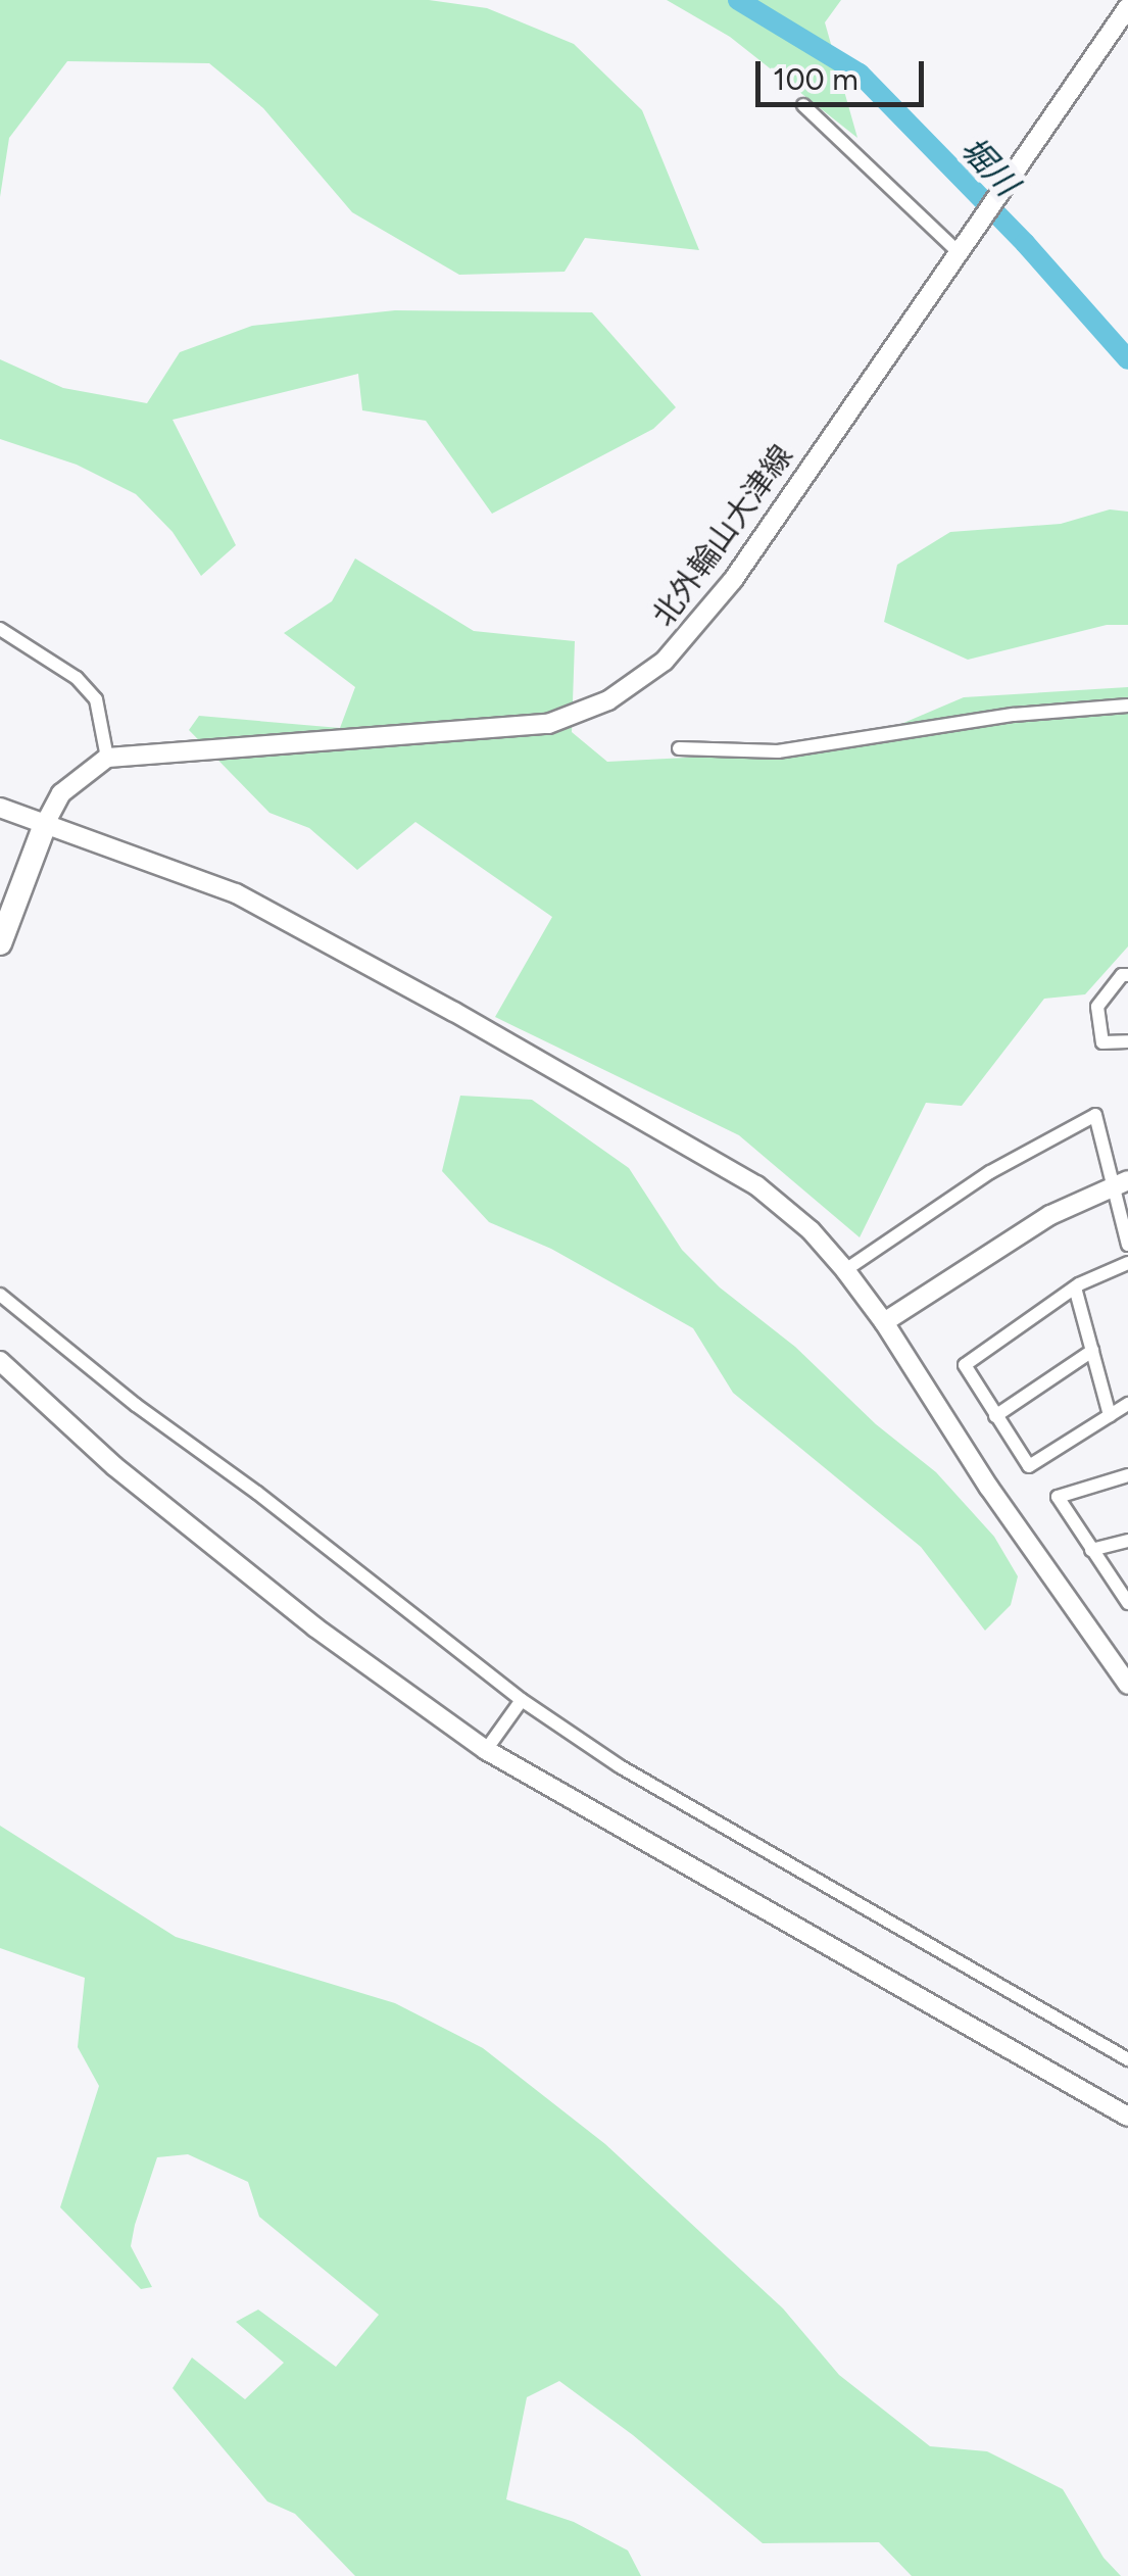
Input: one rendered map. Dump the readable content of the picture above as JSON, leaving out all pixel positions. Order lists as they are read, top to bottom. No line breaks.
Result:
{"streets":{"street":["北外輪山大津線"]},"water":["堀川"],"scale_bar":"100 m"}
